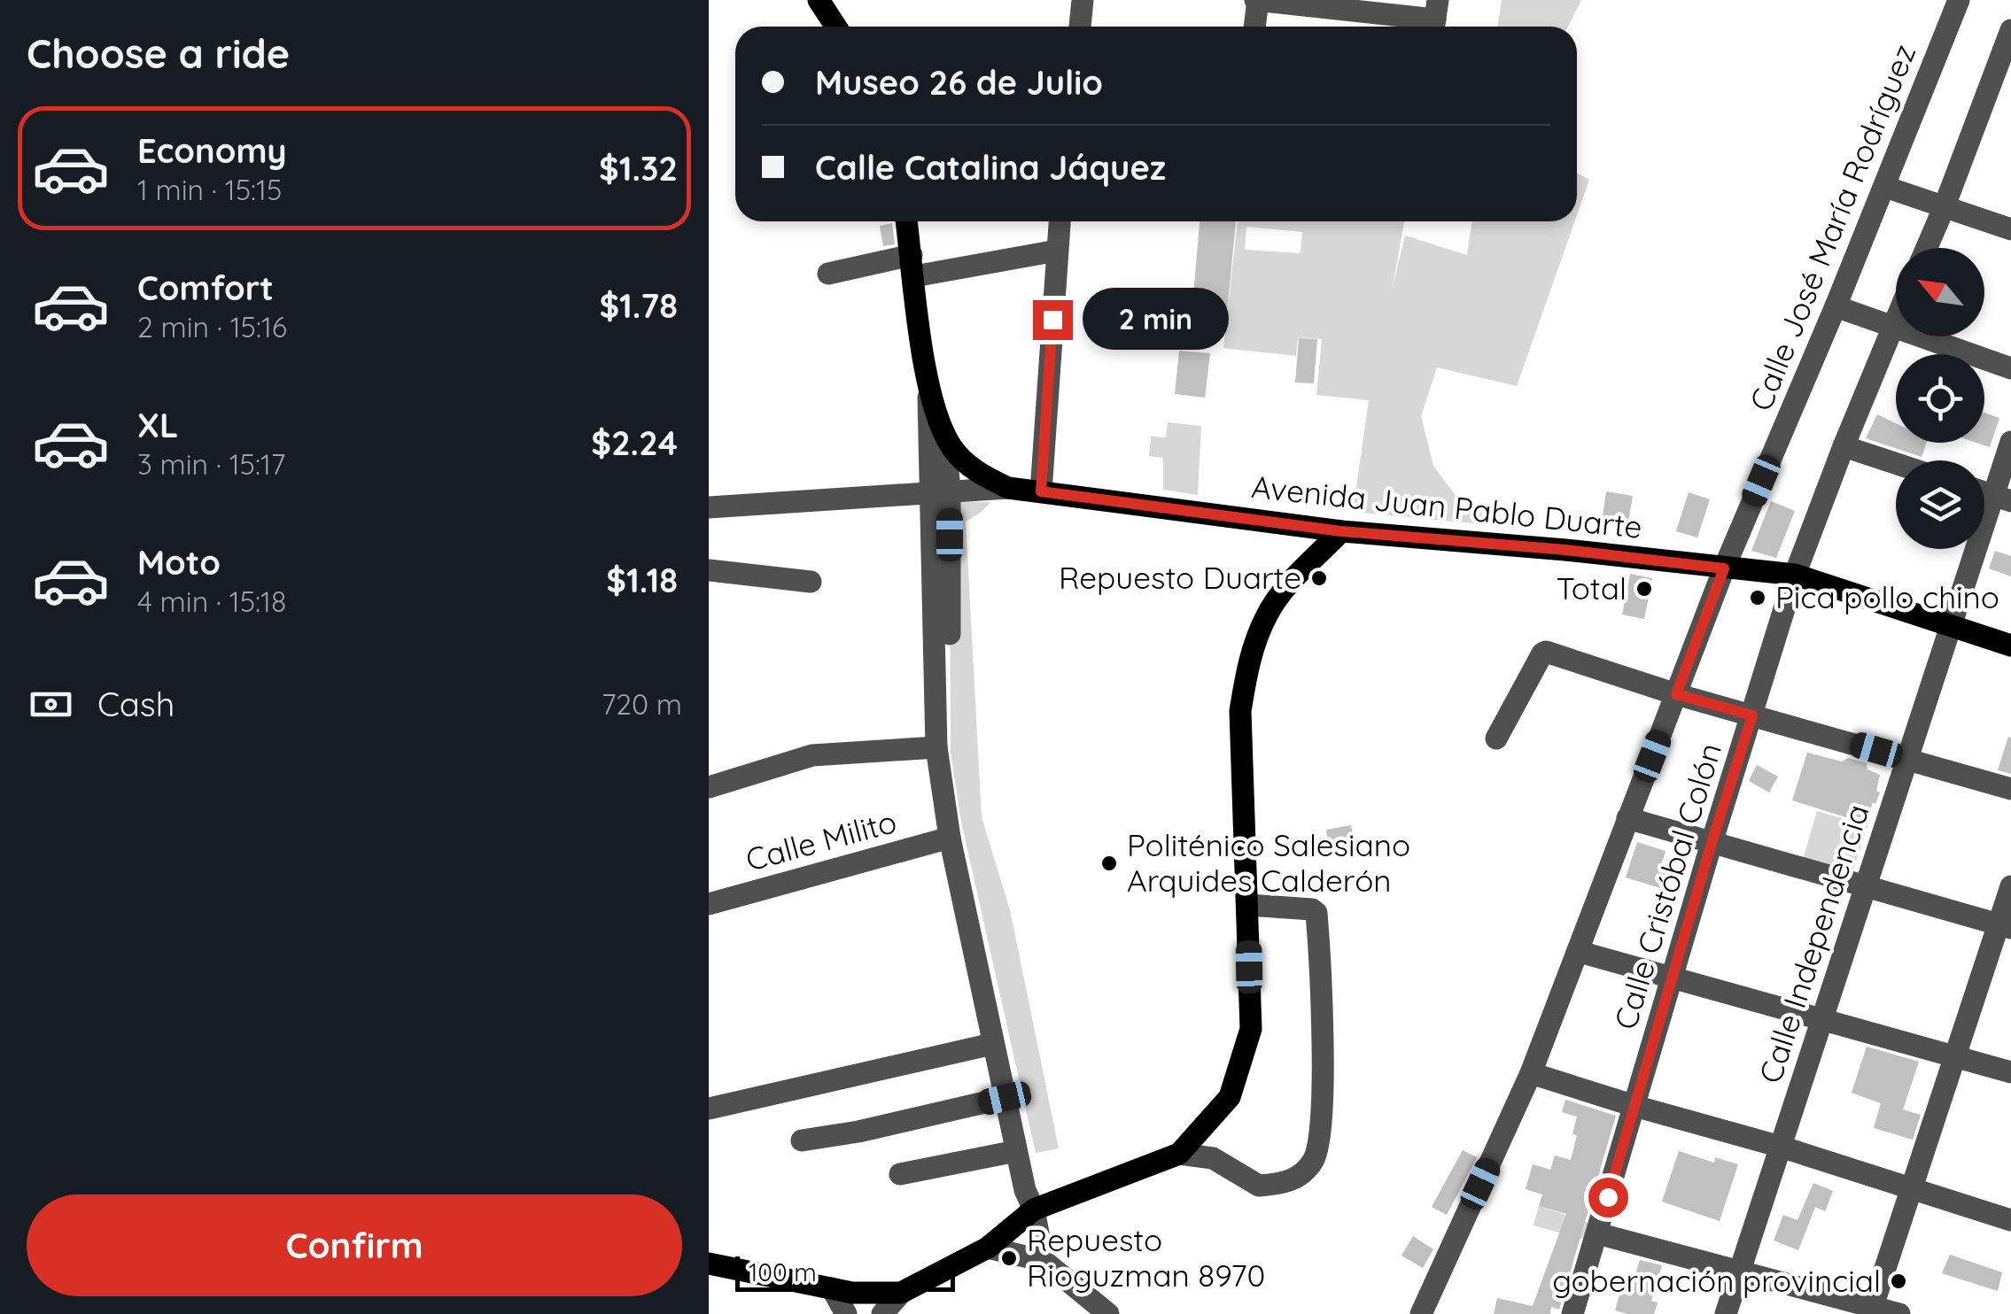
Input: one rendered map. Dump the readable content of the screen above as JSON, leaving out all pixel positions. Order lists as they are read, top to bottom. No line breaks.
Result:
{"streets":{"main road":["Avenida Juan Pablo Duarte"],"street":["Calle José María Rodríguez","Calle Milito","Calle Cristóbal Colón","Calle Independencia"]},"crossings":[["Calle José María Rodríguez","Avenida Juan Pablo Duarte"],["Avenida Juan Pablo Duarte","Calle Cristóbal Colón"],["Avenida Juan Pablo Duarte","Calle Independencia"]],"places":["Repuesto Duarte","Total","Pica pollo chino","Politénico Salesiano Arquides Calderón","Repuesto Rioguzman 8970","gobernación provincial"],"scale_bar":"100 m","north":"top left","page":{"heading":"Choose a ride","banner":["Museo 26 de Julio","Calle Catalina Jáquez"],"list":[{"name":"Economy","note":"1 min · 15:15","value":"$1.32"},{"name":"Comfort","note":"2 min · 15:16","value":"$1.78"},{"name":"XL","note":"3 min · 15:17","value":"$2.24"},{"name":"Moto","note":"4 min · 15:18","value":"$1.18"}],"bubble":"2 min","pay":["Cash","720 m"],"buttons":"Confirm","scale":"100 m"}}
